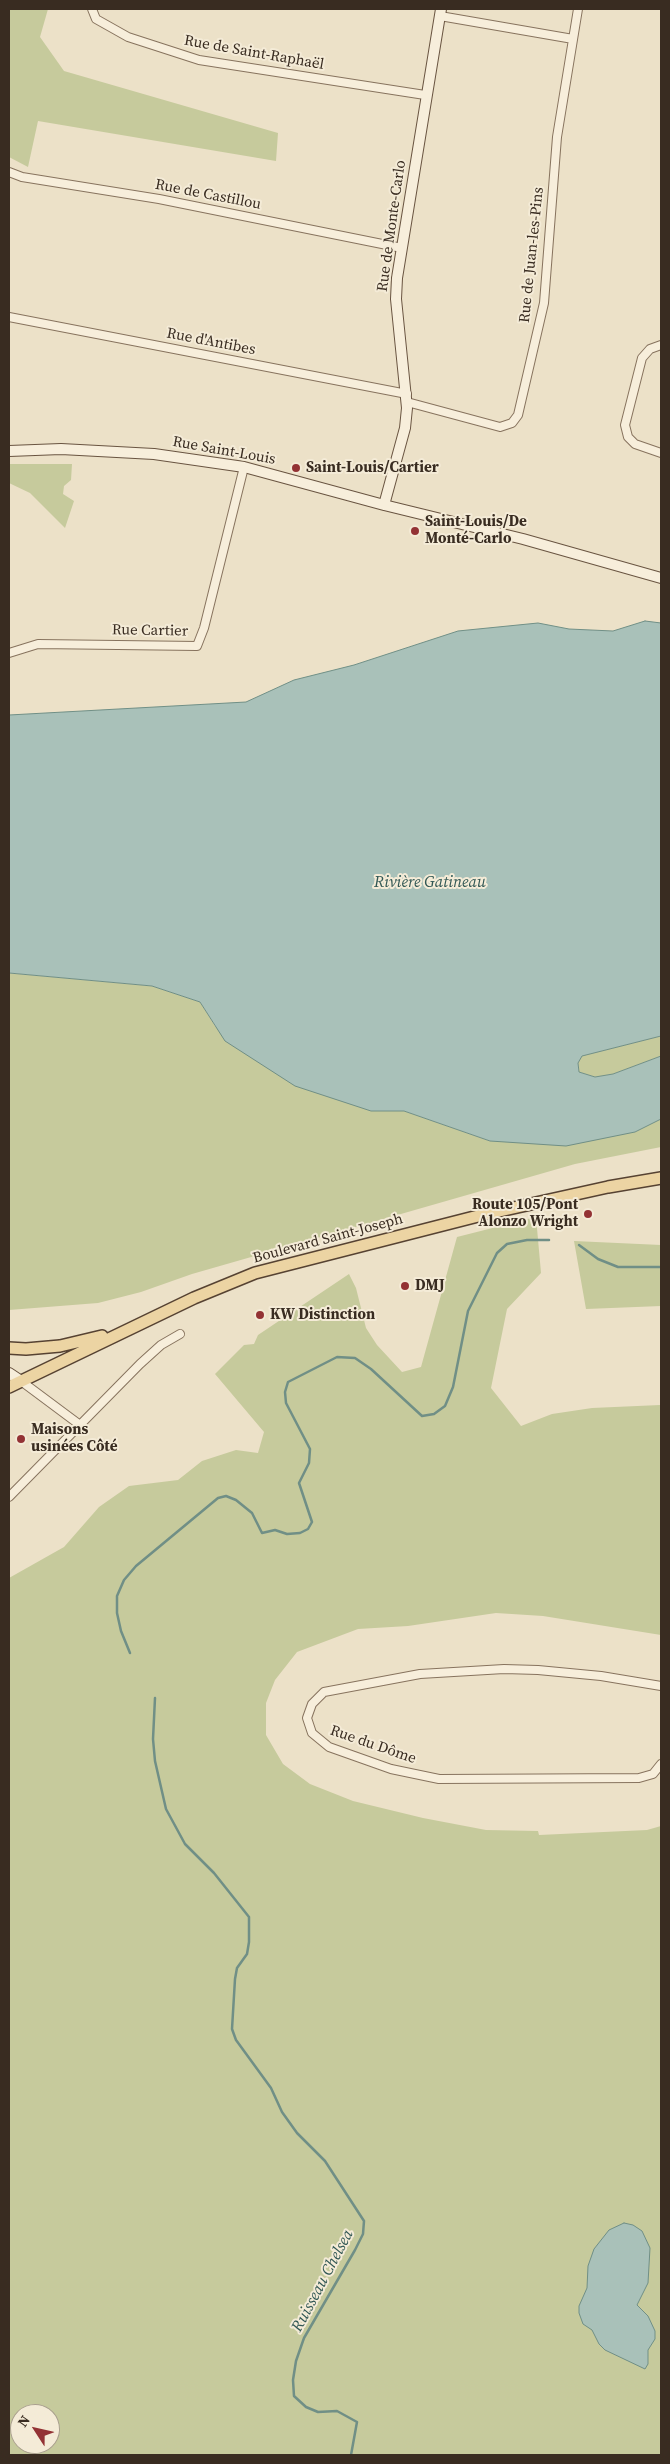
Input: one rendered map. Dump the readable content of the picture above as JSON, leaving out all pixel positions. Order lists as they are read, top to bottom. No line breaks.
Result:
{"streets":{"main road":["Rue de Monte-Carlo","Rue Saint-Louis","Boulevard Saint-Joseph"],"street":["Rue de Saint-Raphaël","Rue de Castillou","Rue de Juan-les-Pins","Rue d'Antibes","Rue Cartier","Rue du Dôme"]},"crossings":[["Rue de Saint-Raphaël","Rue de Monte-Carlo"],["Rue de Castillou","Rue de Monte-Carlo"],["Rue de Monte-Carlo","Rue de Juan-les-Pins"],["Rue de Monte-Carlo","Rue d'Antibes"],["Rue de Monte-Carlo","Rue Saint-Louis"],["Rue de Juan-les-Pins","Rue d'Antibes"],["Rue Saint-Louis","Rue Cartier"]],"water":["Rivière Gatineau","Ruisseau Chelsea"],"places":["Saint-Louis/Cartier","Saint-Louis/De Monté-Carlo","Route 105/Pont Alonzo Wright","DMJ","KW Distinction","Maisons usinées Côté"],"north":"top left"}
